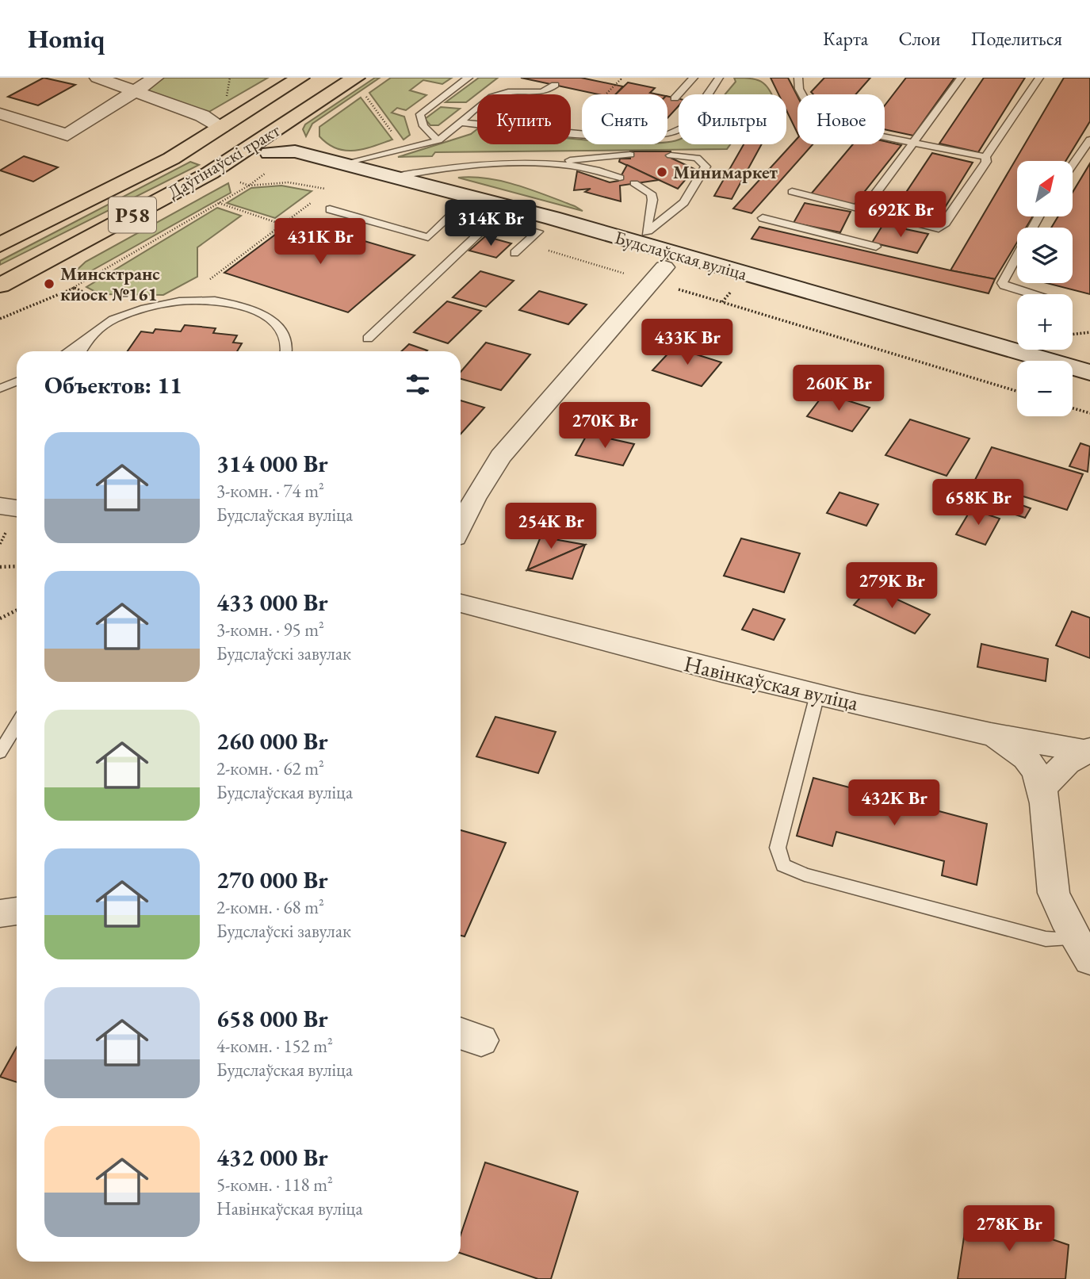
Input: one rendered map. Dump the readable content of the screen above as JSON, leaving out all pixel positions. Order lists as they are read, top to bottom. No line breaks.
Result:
{"streets":{"main road":["Даўгінаўскі тракт","Р58","Будслаўская вуліца"],"street":["Навінкаўская вуліца"]},"crossings":[["Даўгінаўскі тракт","Будслаўская вуліца"]],"places":["Минимаркет","Минсктранс киоск №161"],"north":"top right","page":{"header":"Homiq","nav":["Карта","Слои","Поделиться"],"chip":["Купить","Снять","Фильтры","Новое"],"map_buttons":["+","−"],"price":["692K Br","314K Br","431K Br","433K Br","260K Br","270K Br","658K Br","254K Br","279K Br","432K Br","278K Br"],"heading":"Объектов: 11","list":[{"name":"314 000 Br","note":"3-комн. · 74 m² · Будслаўская вуліца"},{"name":"433 000 Br","note":"3-комн. · 95 m² · Будслаўскі завулак"},{"name":"260 000 Br","note":"2-комн. · 62 m² · Будслаўская вуліца"},{"name":"270 000 Br","note":"2-комн. · 68 m² · Будслаўскі завулак"},{"name":"658 000 Br","note":"4-комн. · 152 m² · Будслаўская вуліца"},{"name":"432 000 Br","note":"5-комн. · 118 m² · Навінкаўская вуліца"}]}}
